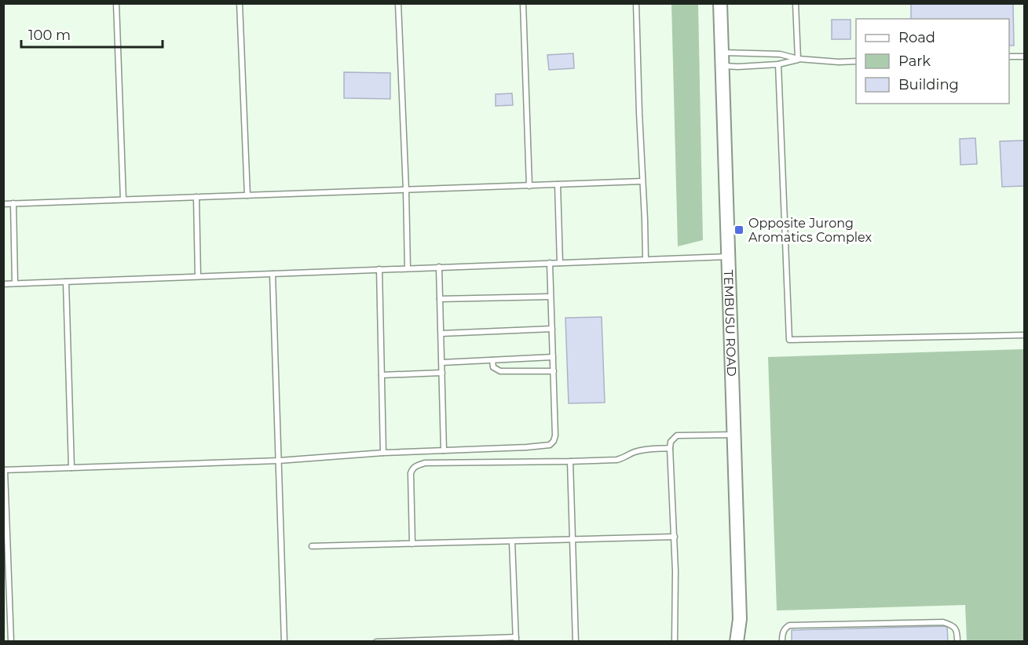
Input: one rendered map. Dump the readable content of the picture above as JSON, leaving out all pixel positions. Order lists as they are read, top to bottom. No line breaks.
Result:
{"streets":{"street":["TEMBUSU ROAD"]},"places":{"transit":["Opposite Jurong Aromatics Complex"]},"legend":["Road","Park","Building"],"scale_bar":"100 m"}
